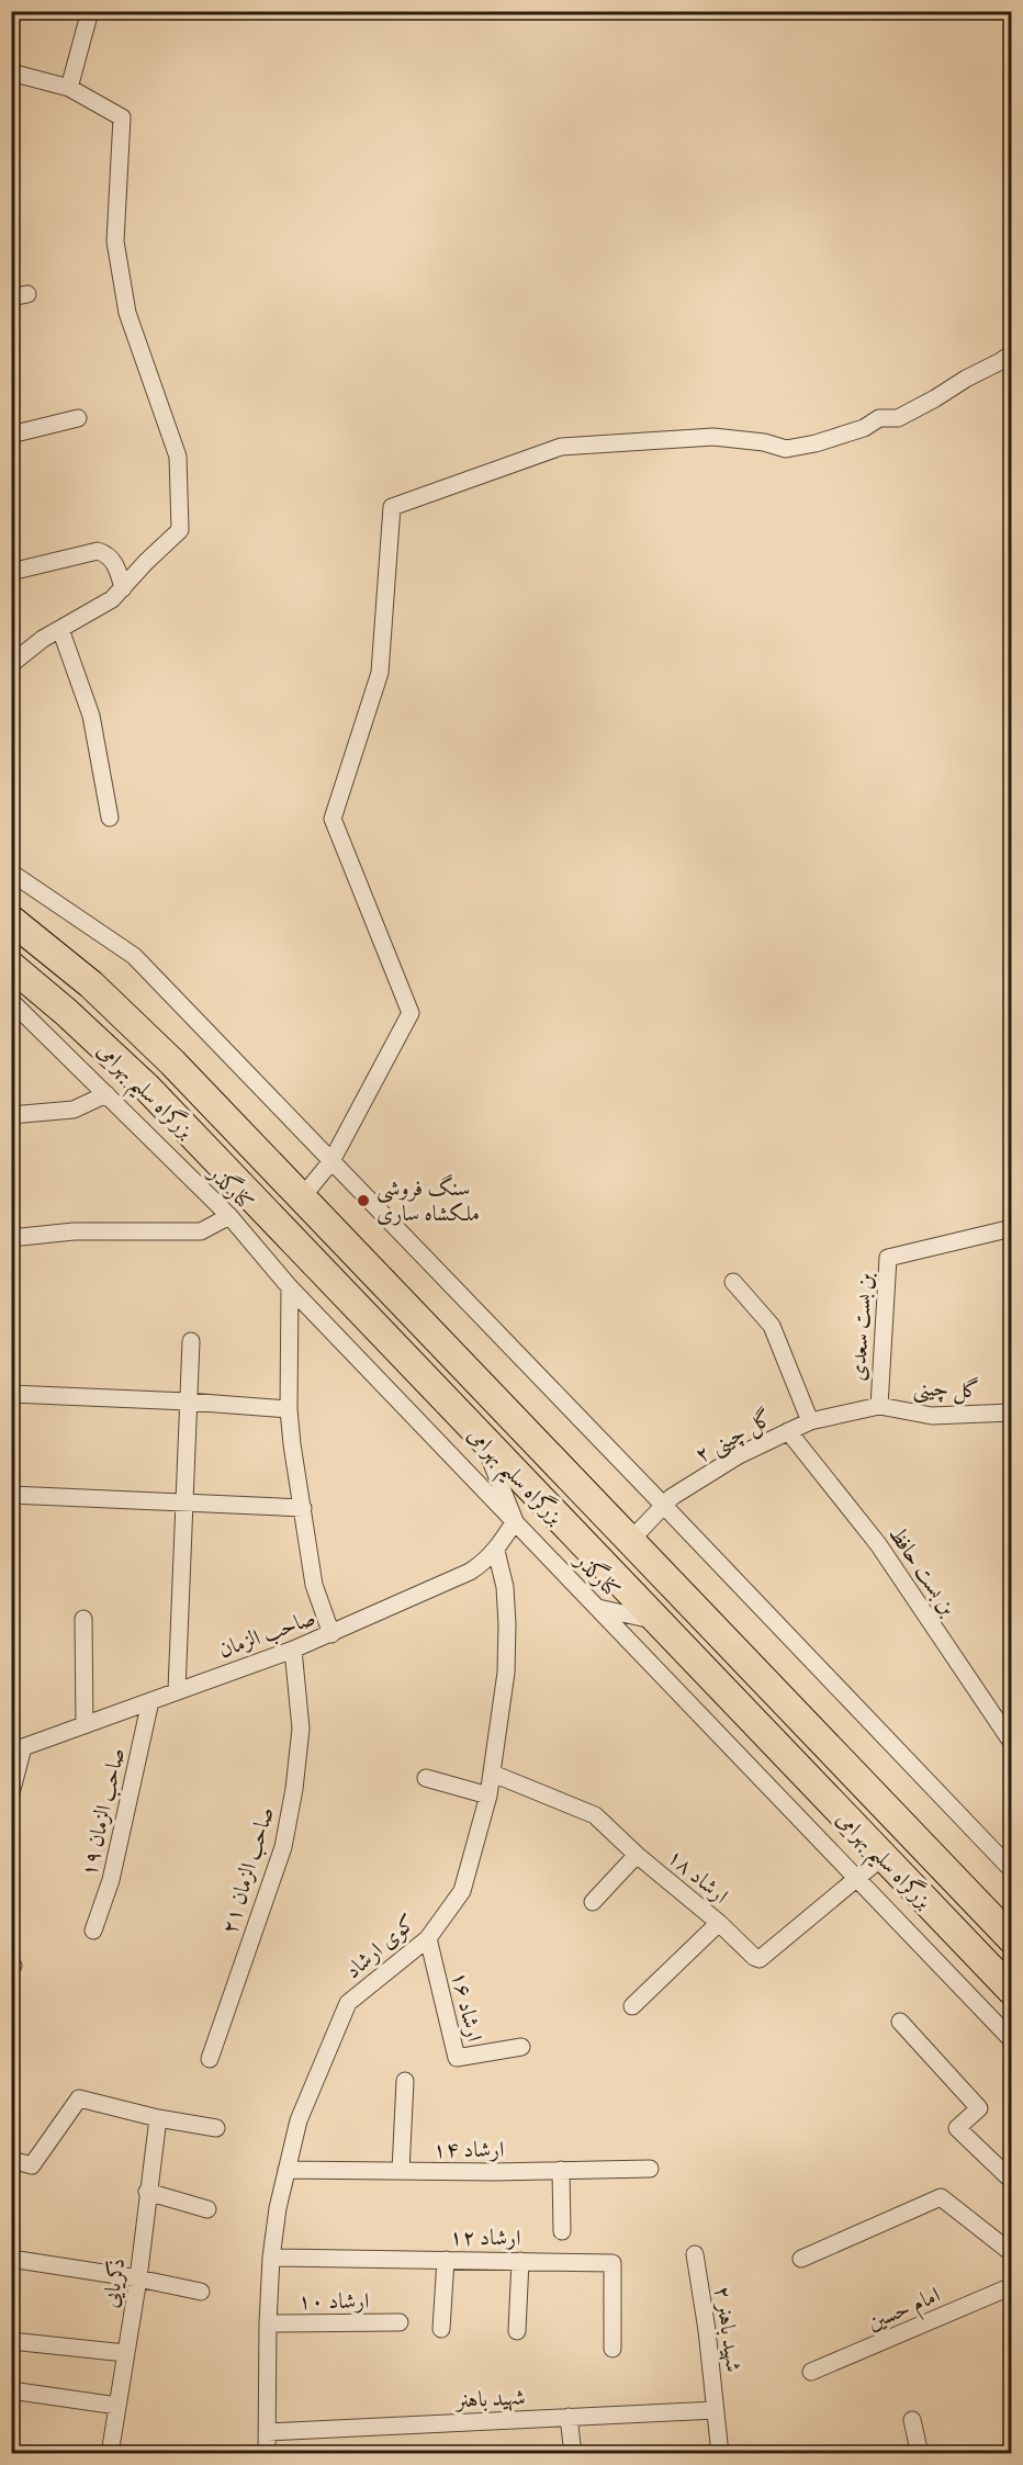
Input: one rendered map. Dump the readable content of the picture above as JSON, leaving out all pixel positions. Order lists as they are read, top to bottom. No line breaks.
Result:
{"streets":{"highway":["بزرگراه سلیم بهرامی"],"street":["کنارگذر","بن بست سعدی","گل چینی","گل چینی ۲","بن بست حافظ","صاحب الزمان","صاحب الزمان ۱۹","صاحب الزمان ۲۱","ارشاد ۱۸","کوی ارشاد","ارشاد ۱۶","ارشاد ۱۴","ارشاد ۱۲","ذکریایی","ارشاد ۱۰","امام حسین","شهید باهنر ۲","شهید باهنر"]},"crossings":[["بزرگراه سلیم بهرامی","گل چینی ۲"],["کنارگذر","صاحب الزمان"],["کنارگذر","ارشاد ۱۸"],["بن بست سعدی","گل چینی"],["بن بست سعدی","گل چینی ۲"],["گل چینی","گل چینی ۲"],["گل چینی ۲","بن بست حافظ"],["صاحب الزمان","صاحب الزمان ۱۹"],["صاحب الزمان","صاحب الزمان ۲۱"],["صاحب الزمان","کوی ارشاد"],["ارشاد ۱۸","کوی ارشاد"],["کوی ارشاد","ارشاد ۱۶"],["کوی ارشاد","ارشاد ۱۴"],["کوی ارشاد","ارشاد ۱۲"],["کوی ارشاد","ارشاد ۱۰"],["کوی ارشاد","شهید باهنر"],["شهید باهنر ۲","شهید باهنر"]],"places":["سنگ فروشی ملکشاه ساری"]}
